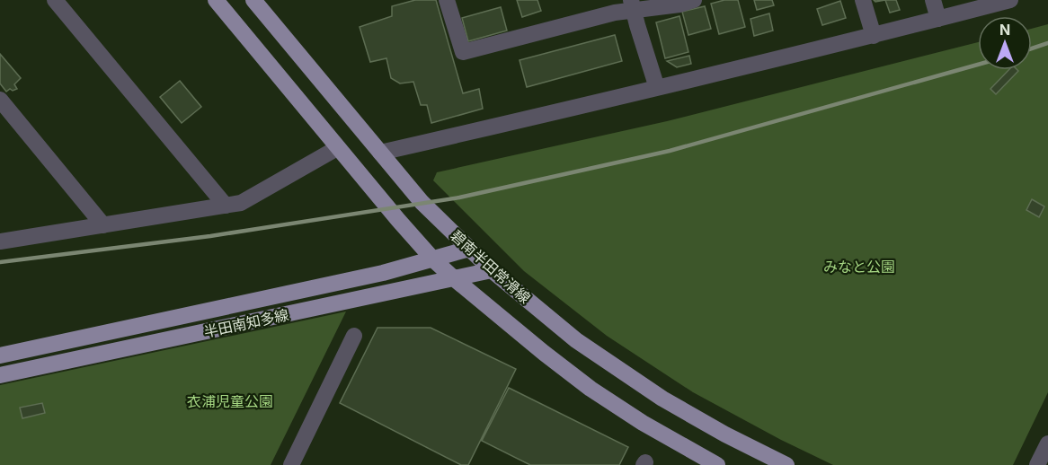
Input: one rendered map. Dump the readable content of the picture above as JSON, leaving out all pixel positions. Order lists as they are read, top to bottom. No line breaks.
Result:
{"streets":{"main road":["碧南半田常滑線","半田南知多線"]},"crossings":[["碧南半田常滑線","半田南知多線"]],"parks":["みなと公園","衣浦児童公園"],"north":"top"}
